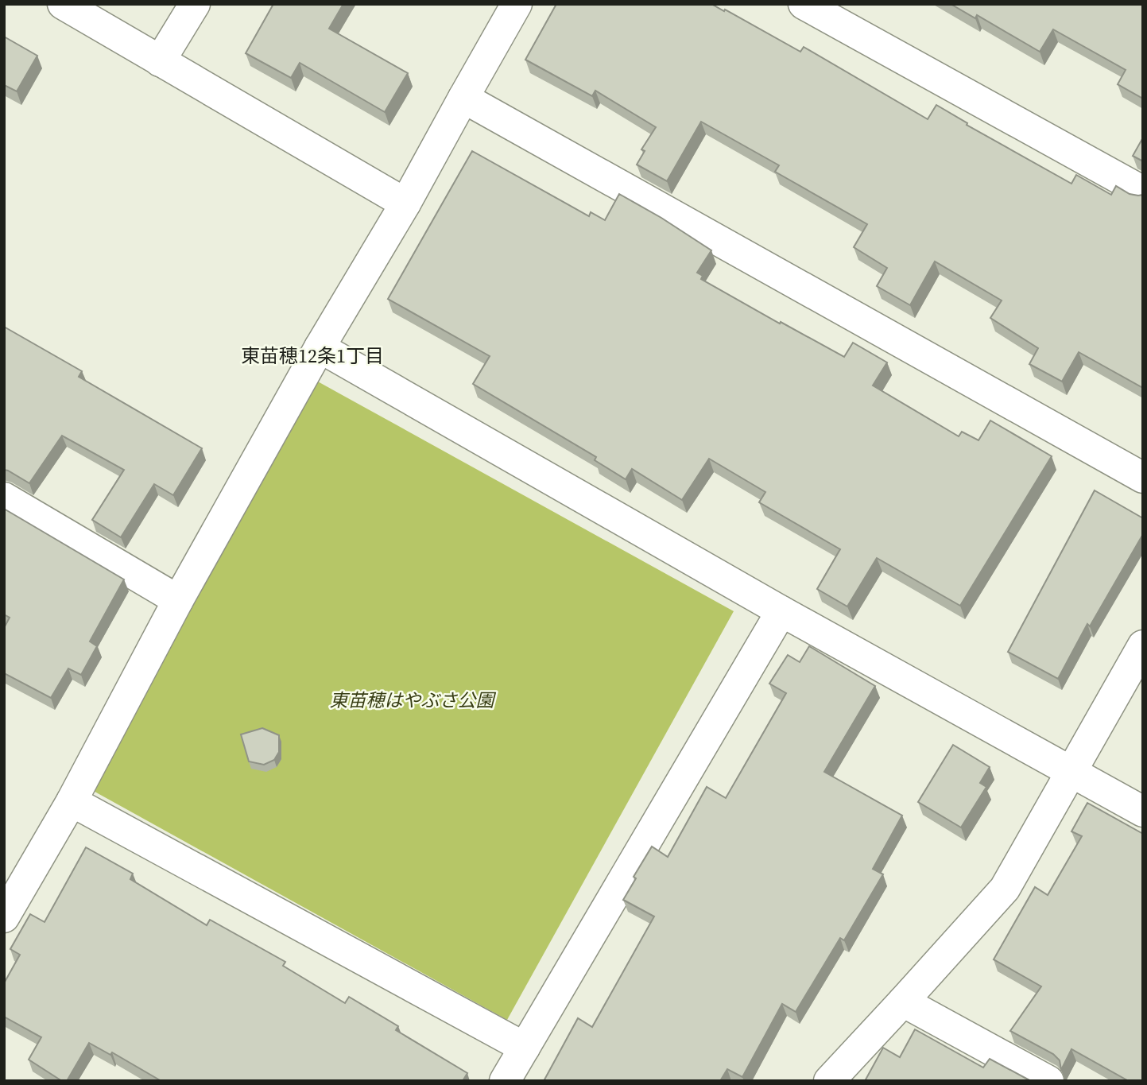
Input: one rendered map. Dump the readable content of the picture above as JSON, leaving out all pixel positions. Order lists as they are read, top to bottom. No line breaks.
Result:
{"districts":["東苗穂12条1丁目"],"parks":["東苗穂はやぶさ公園"]}
